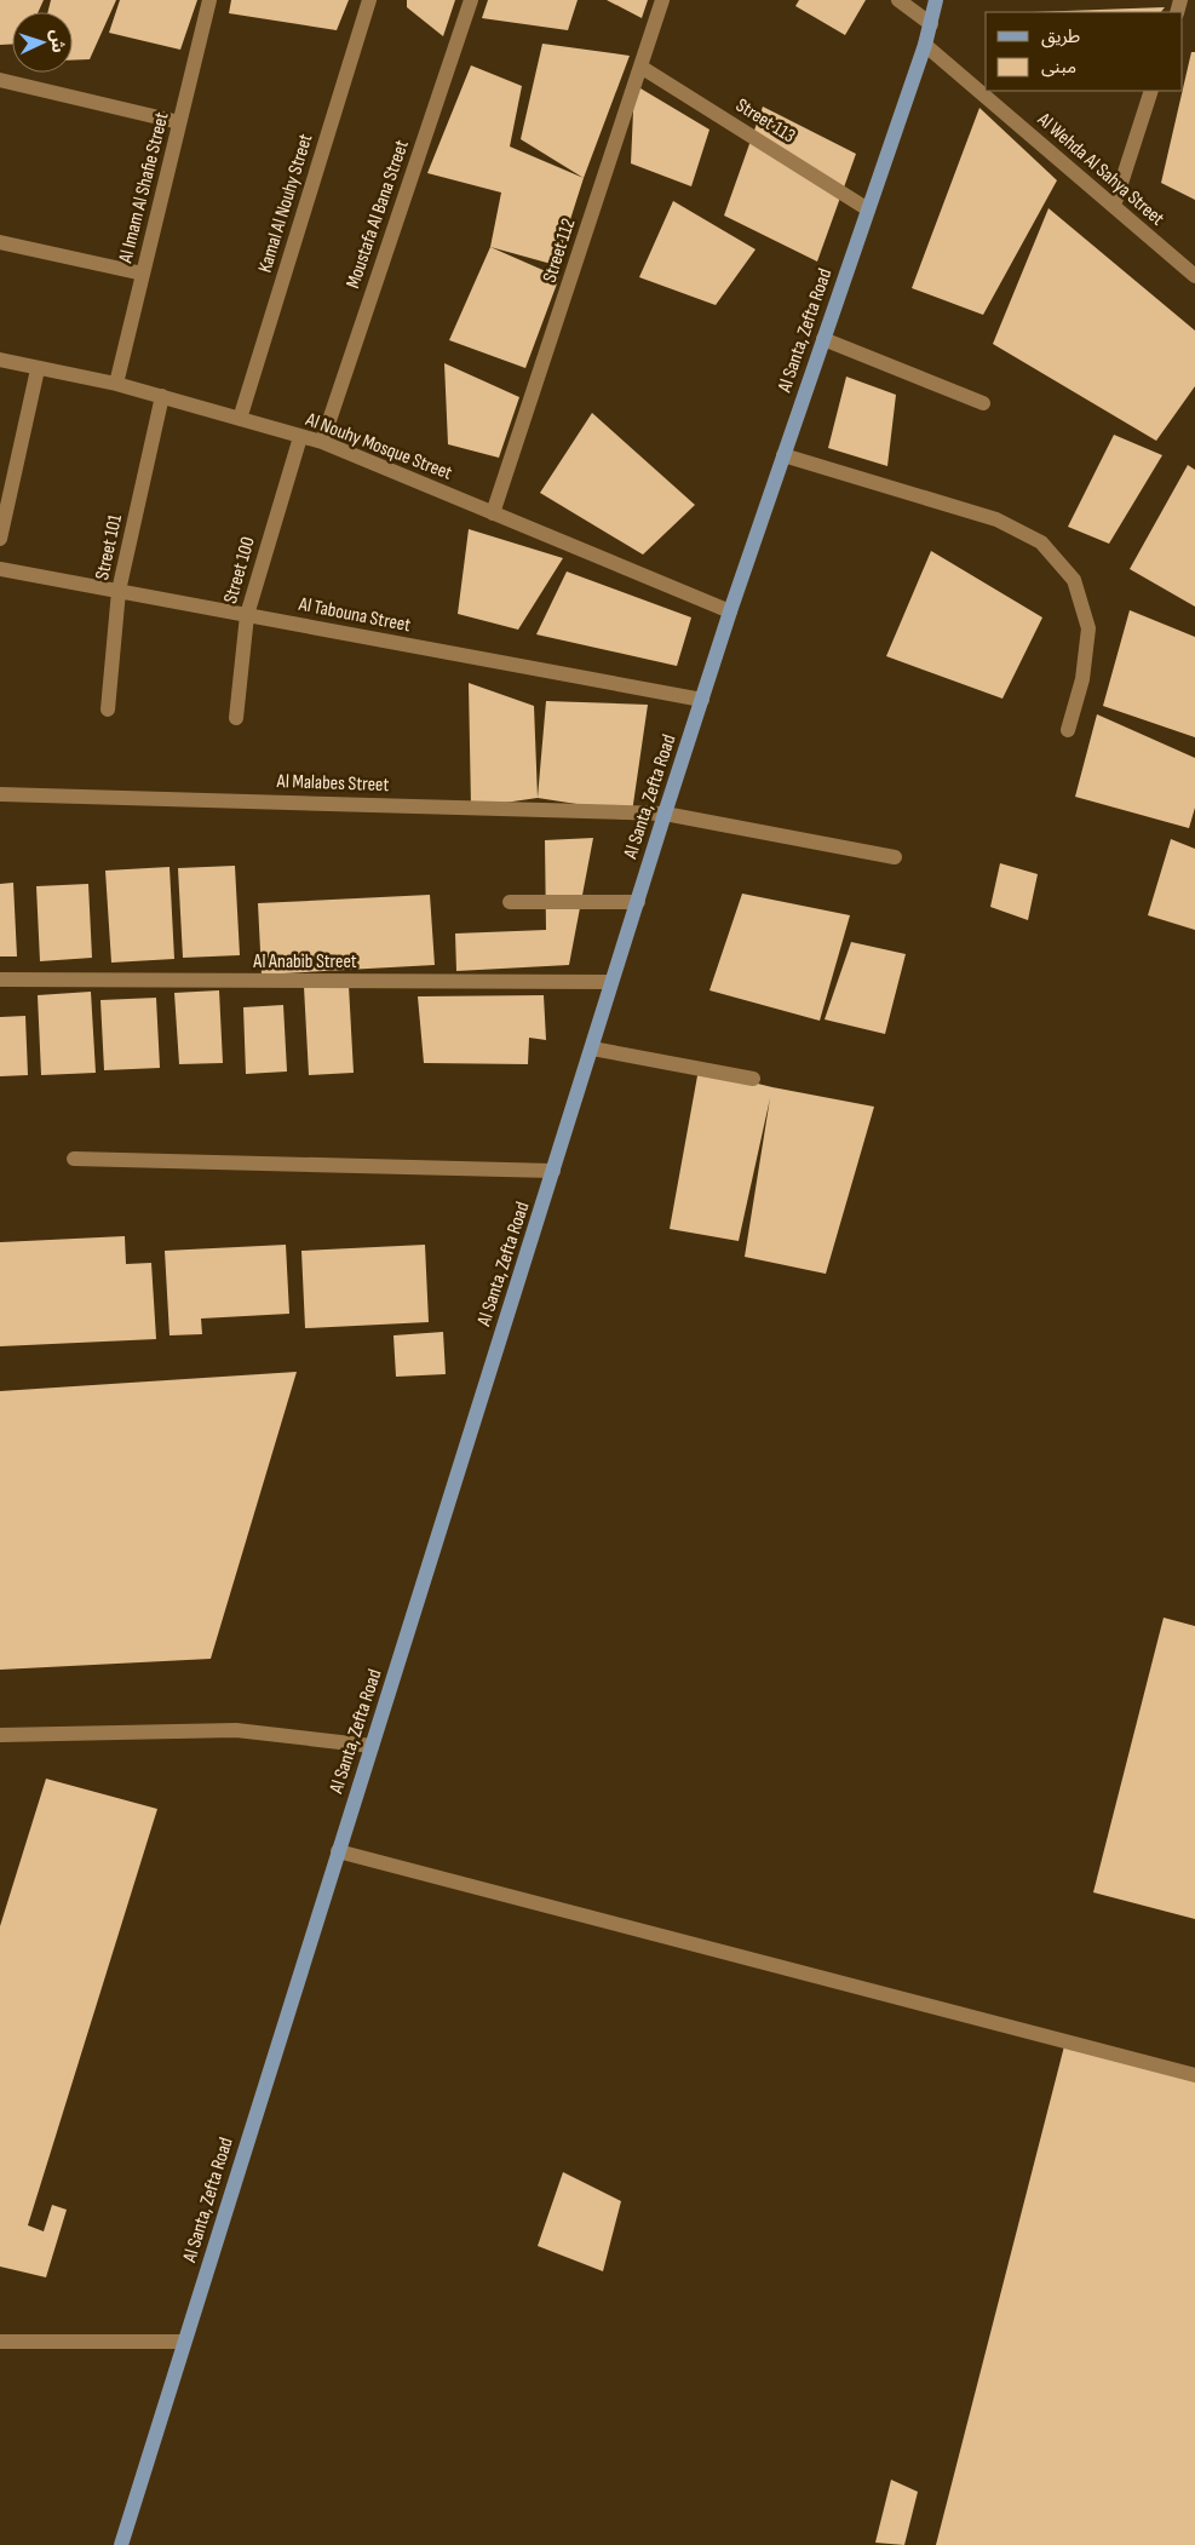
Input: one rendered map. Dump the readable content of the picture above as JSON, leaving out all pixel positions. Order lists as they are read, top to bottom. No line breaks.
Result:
{"streets":{"main road":["Al Santa, Zefta Road"],"street":["Street 113","Al Wehda Al Sahya Street","Al Imam Al Shafie Street","Kamal Al Nouhy Street","Moustafa Al Bana Street","Street 112","Al Nouhy Mosque Street","Street 101","Street 100","Al Tabouna Street","Al Malabes Street","Al Anabib Street"]},"crossings":[["Street 113","Street 112"],["Street 113","Al Santa, Zefta Road"],["Al Wehda Al Sahya Street","Al Santa, Zefta Road"],["Al Imam Al Shafie Street","Al Nouhy Mosque Street"],["Kamal Al Nouhy Street","Al Nouhy Mosque Street"],["Moustafa Al Bana Street","Al Nouhy Mosque Street"],["Street 112","Al Nouhy Mosque Street"],["Al Santa, Zefta Road","Al Nouhy Mosque Street"],["Al Santa, Zefta Road","Al Tabouna Street"],["Al Santa, Zefta Road","Al Malabes Street"],["Al Santa, Zefta Road","Al Anabib Street"],["Al Nouhy Mosque Street","Street 101"],["Al Nouhy Mosque Street","Street 100"],["Street 101","Al Tabouna Street"],["Street 100","Al Tabouna Street"]],"legend":["طريق","مبنى"],"north":"right"}
